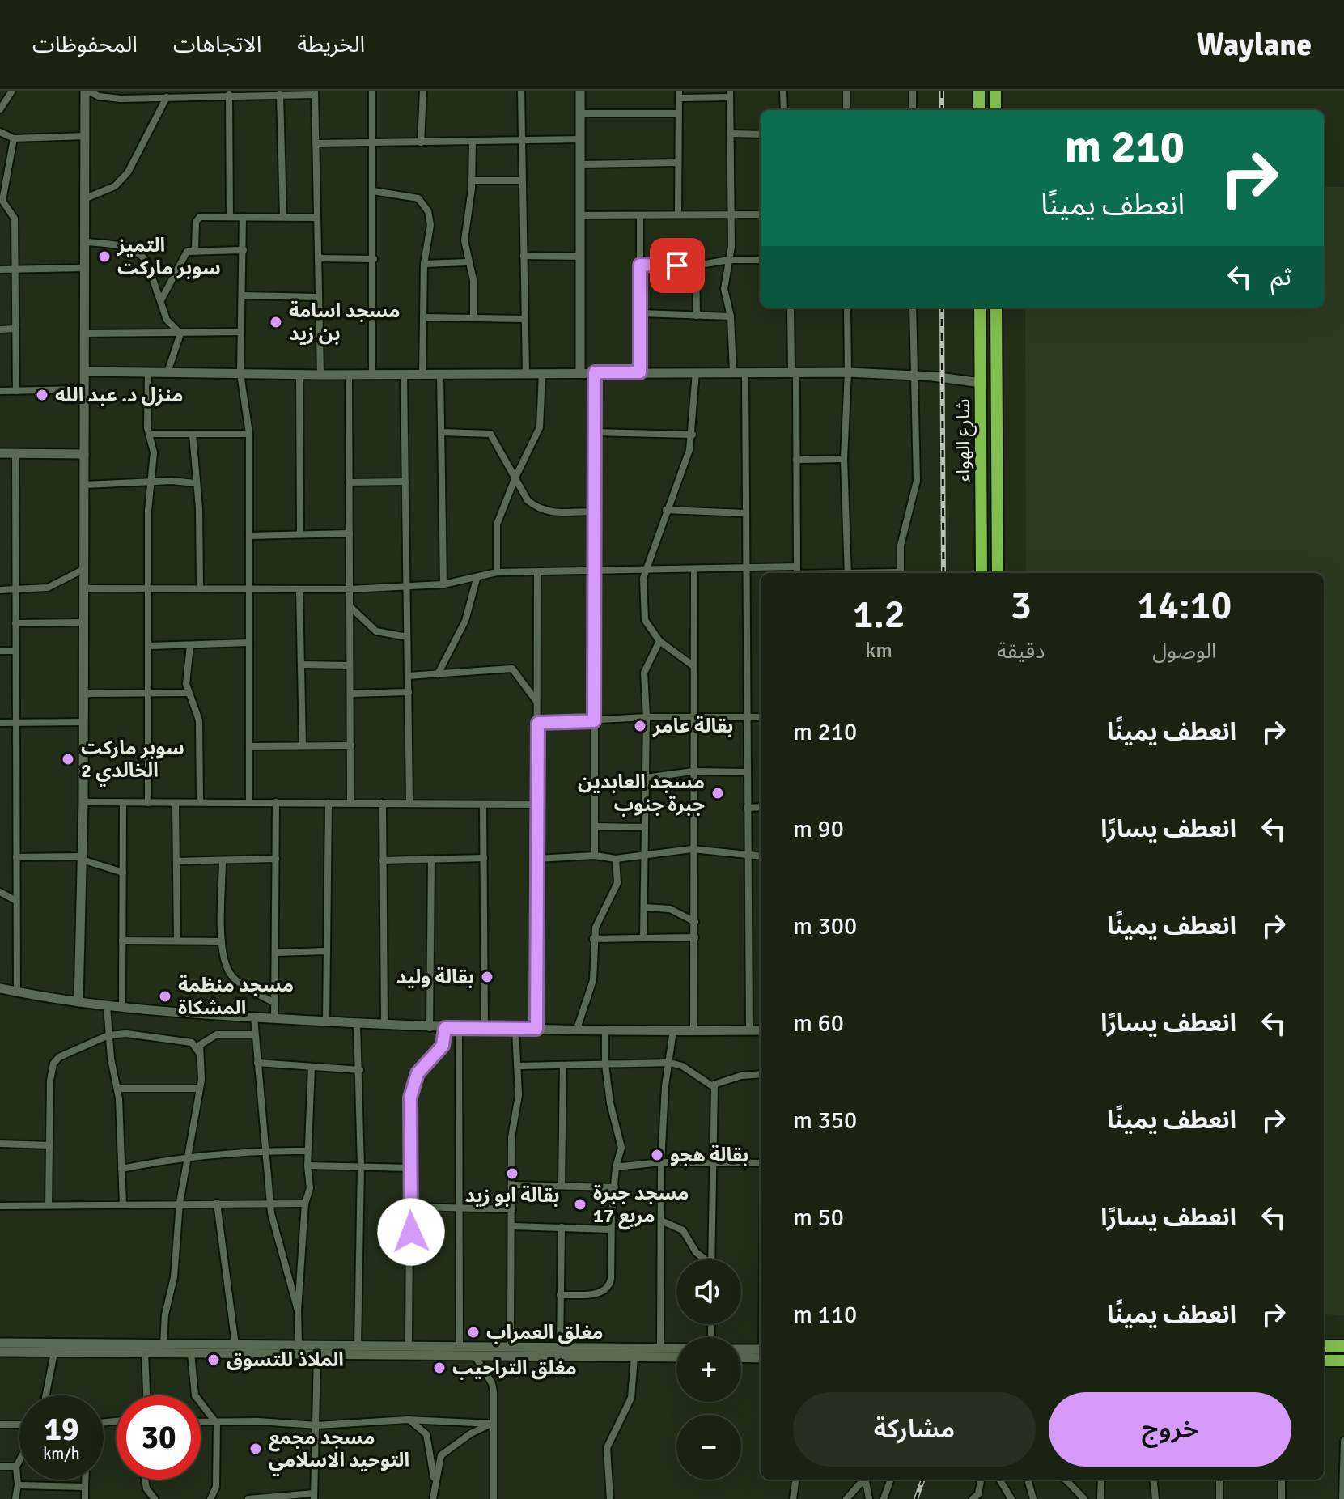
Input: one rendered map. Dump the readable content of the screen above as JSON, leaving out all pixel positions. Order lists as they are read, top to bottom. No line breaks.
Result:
{"streets":{"highway":["شارع الهواء"]},"places":["التميز سوبر ماركت","مسجد اسامة بن زيد","منزل د. عبد الله","بقالة عامر","سوبر ماركت الخالدي 2","مسجد العابدين جبرة جنوب","بقالة وليد","مسجد منظمة المشكاة","بقالة هجو","بقالة ابو زيد","مسجد جبرة مربع 17","مغلق العمراب","الملاذ للتسوق","مغلق التراحيب","مسجد مجمع التوحيد الاسلامي"],"page":{"header":"Waylane","nav":["الخريطة","الاتجاهات","المحفوظات"],"turn":["210 m","انعطف يمينًا"],"then":"ثم","eta":["14:10","الوصول","3","دقيقة","1.2","km"],"list":[{"name":"انعطف يمينًا","value":"210 m"},{"name":"انعطف يسارًا","value":"90 m"},{"name":"انعطف يمينًا","value":"300 m"},{"name":"انعطف يسارًا","value":"60 m"},{"name":"انعطف يمينًا","value":"350 m"},{"name":"انعطف يسارًا","value":"50 m"},{"name":"انعطف يمينًا","value":"110 m"}],"map_buttons":["+","−"],"buttons":["خروج","مشاركة"],"speed":"19 km/h","limit":"30"}}
